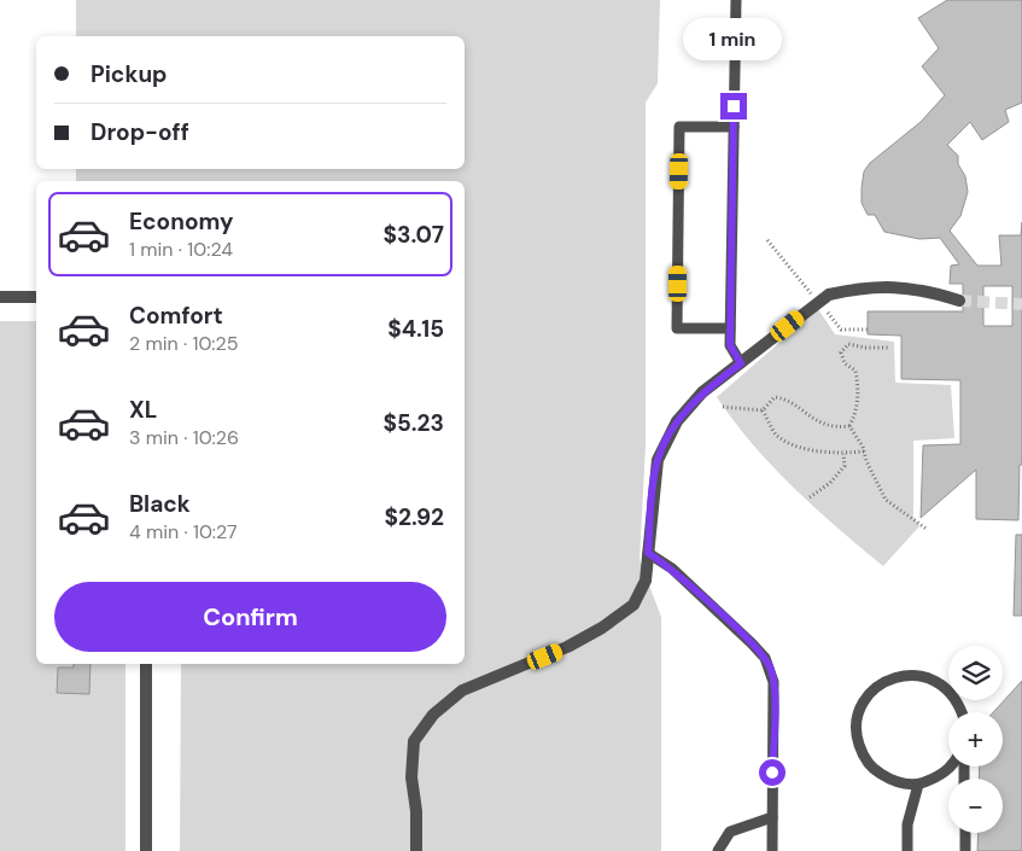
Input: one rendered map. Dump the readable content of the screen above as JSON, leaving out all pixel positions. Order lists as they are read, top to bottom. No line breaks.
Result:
{"page":{"bubble":"1 min","banner":["Pickup","Drop-off"],"list":[{"name":"Economy","note":"1 min · 10:24","value":"$3.07"},{"name":"Comfort","note":"2 min · 10:25","value":"$4.15"},{"name":"XL","note":"3 min · 10:26","value":"$5.23"},{"name":"Black","note":"4 min · 10:27","value":"$2.92"}],"buttons":"Confirm","map_buttons":["+","−"]}}
